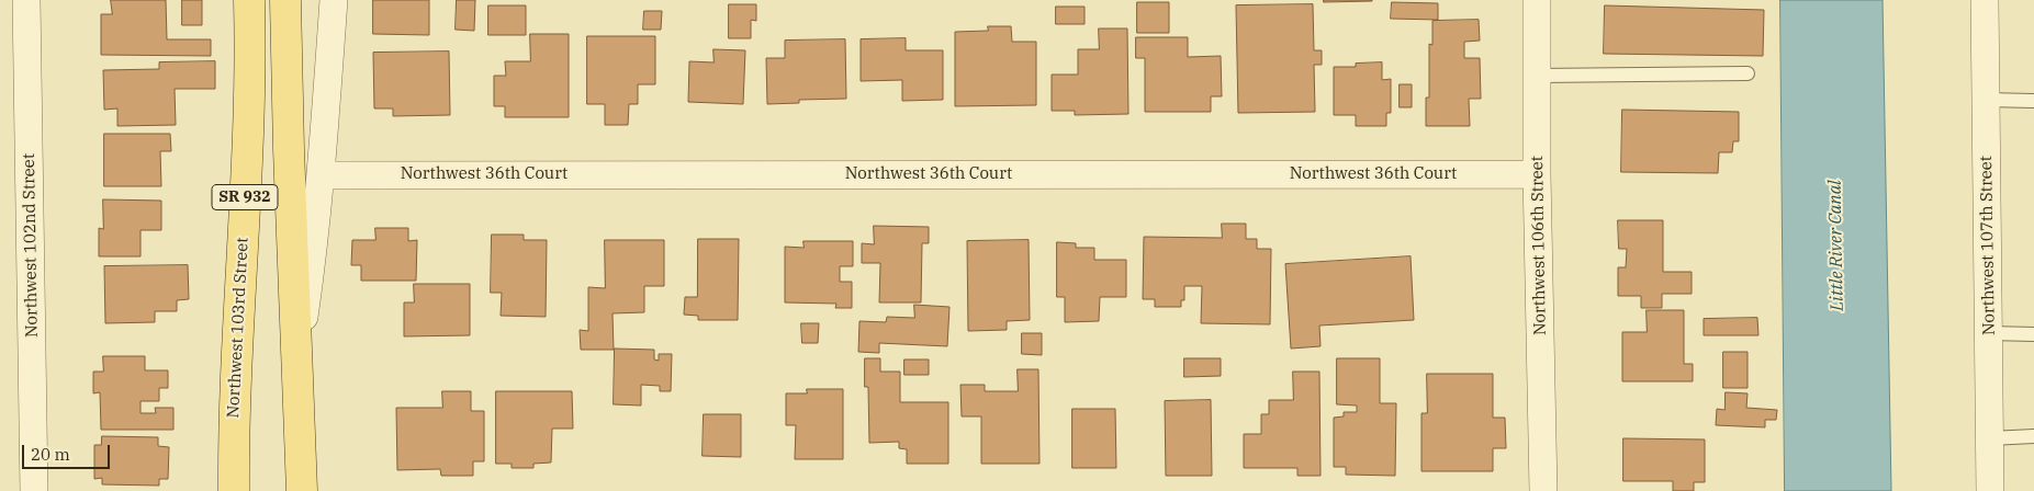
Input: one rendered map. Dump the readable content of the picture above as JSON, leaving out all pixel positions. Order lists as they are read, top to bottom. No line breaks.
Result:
{"streets":{"main road":["SR 932","Northwest 103rd Street"],"street":["Northwest 36th Court","Northwest 102nd Street","Northwest 106th Street","Northwest 107th Street"]},"crossings":[["Northwest 36th Court","Northwest 106th Street"]],"water":["Little River Canal"],"scale_bar":"20 m"}
